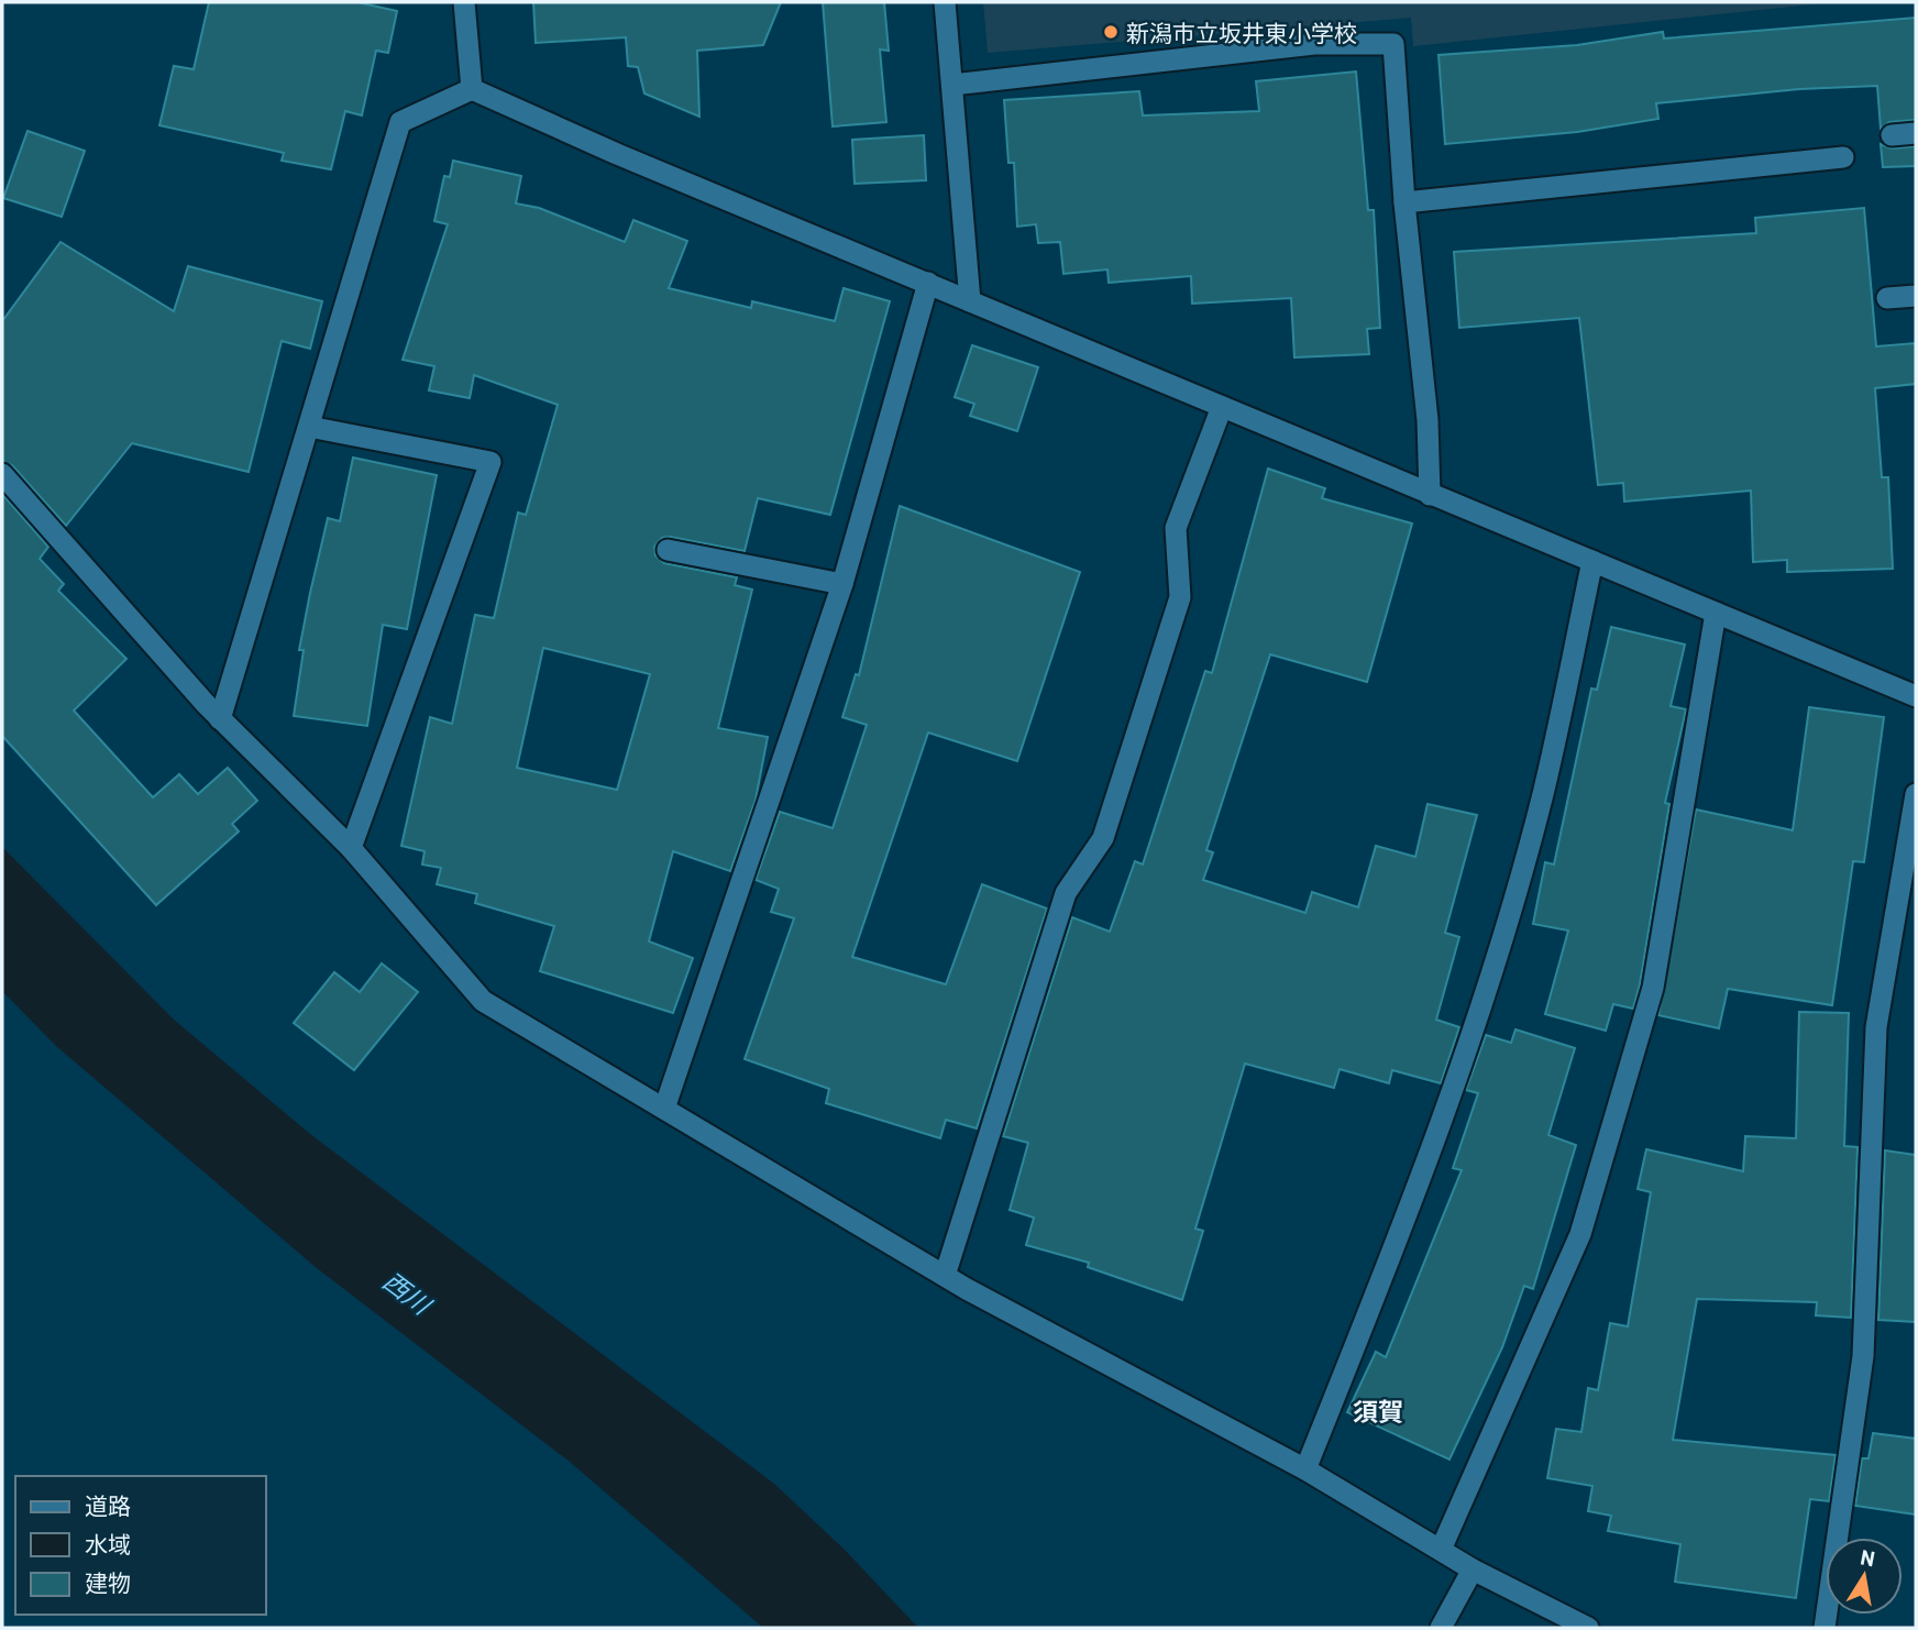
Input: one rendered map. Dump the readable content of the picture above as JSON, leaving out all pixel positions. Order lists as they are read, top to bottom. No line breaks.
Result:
{"districts":["須賀"],"water":["西川"],"places":["新潟市立坂井東小学校"],"legend":["道路","水域","建物"],"north":"top"}
